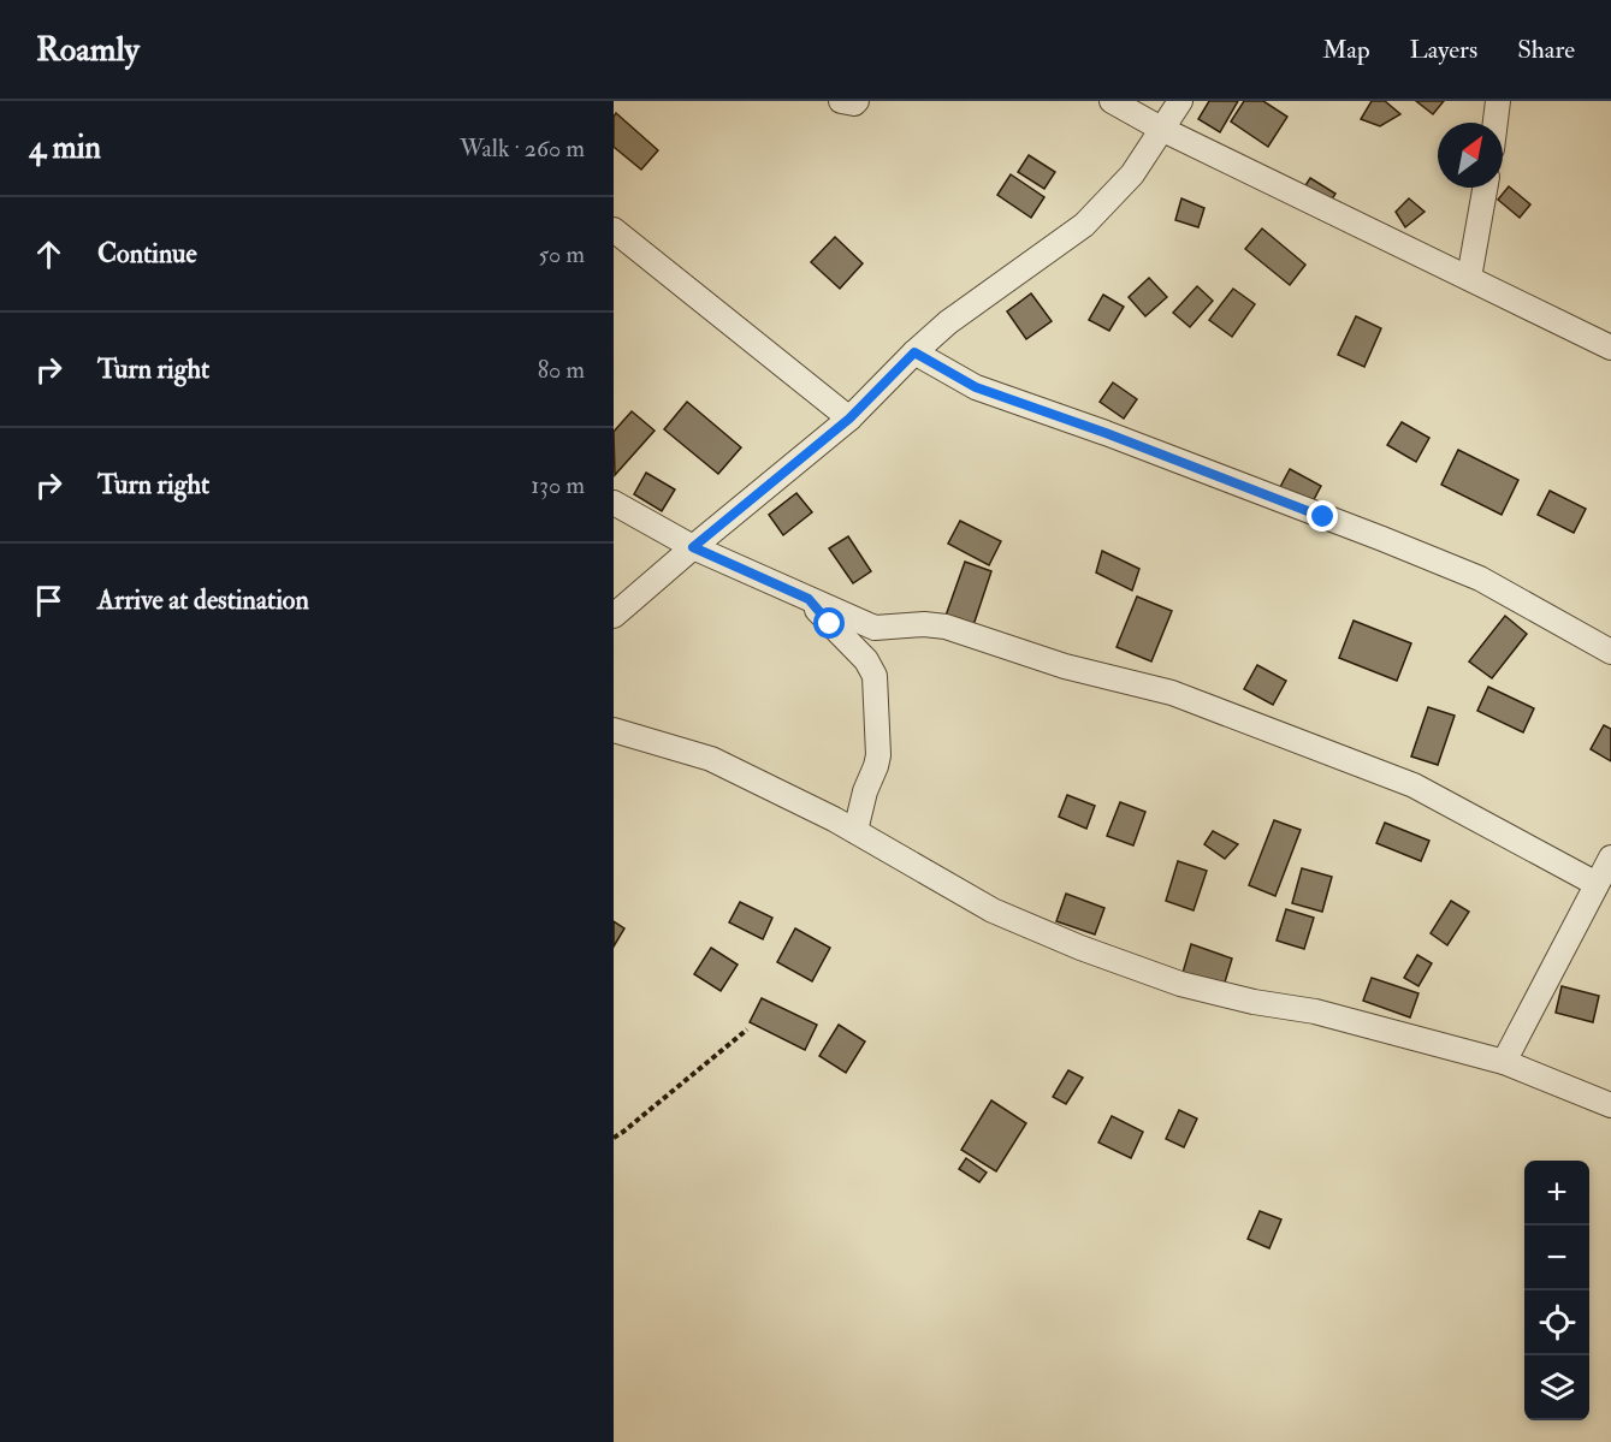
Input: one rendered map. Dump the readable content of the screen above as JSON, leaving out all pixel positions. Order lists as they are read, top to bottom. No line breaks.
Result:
{"north":"top right","page":{"header":"Roamly","nav":["Map","Layers","Share"],"heading":["4 min","Walk · 260 m"],"list":[["Continue","50 m"],["Turn right","80 m"],["Turn right","130 m"],"Arrive at destination"],"map_buttons":["+","−"]}}
